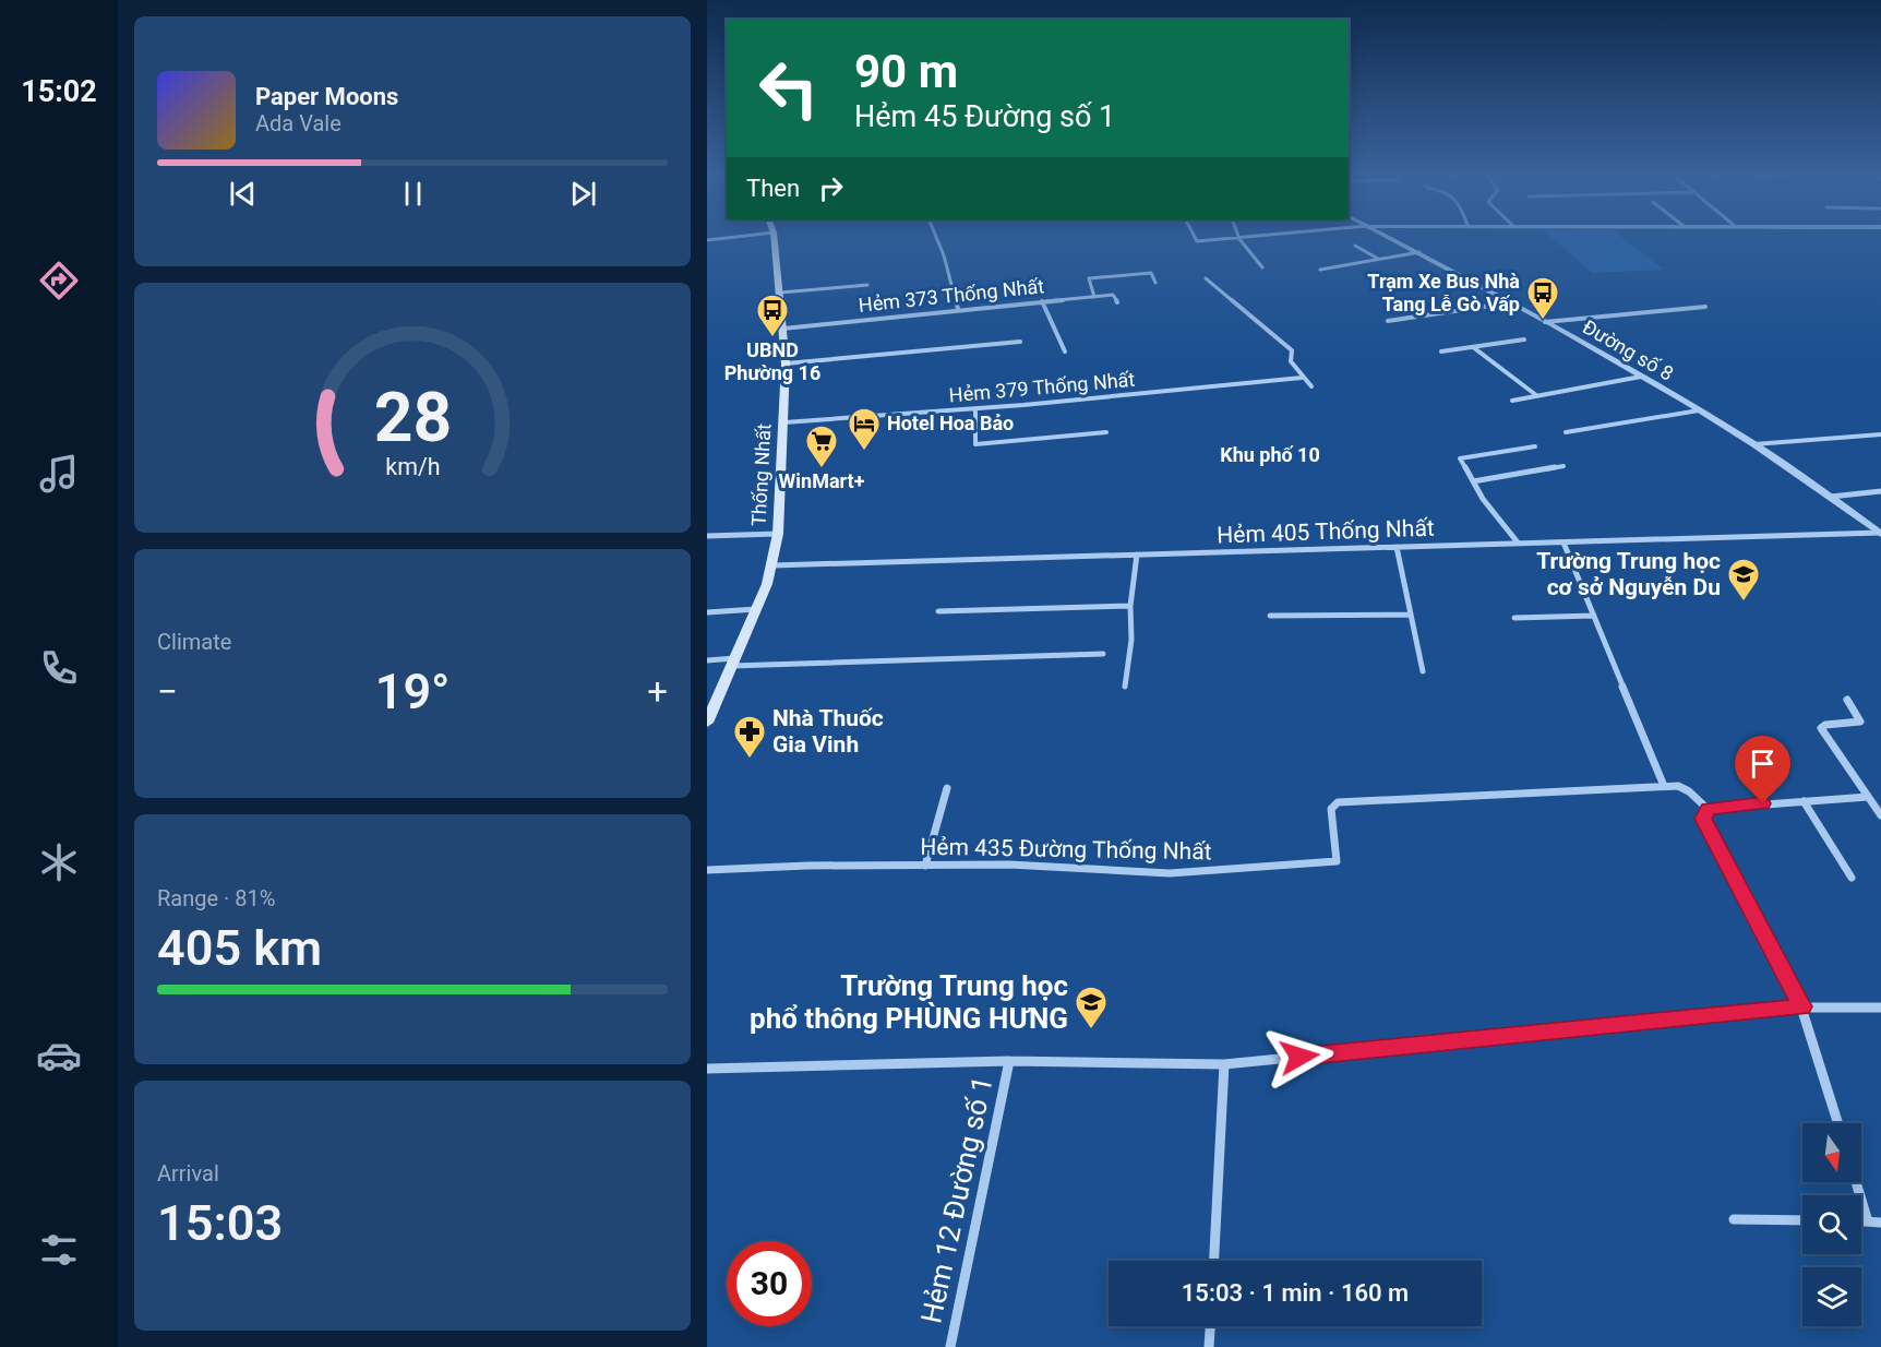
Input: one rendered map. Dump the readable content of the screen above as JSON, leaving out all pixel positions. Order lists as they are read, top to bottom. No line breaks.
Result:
{"streets":{"main road":["Thống Nhất"],"street":["Hẻm 373 Thống Nhất","Đường số 8","Hẻm 379 Thống Nhất","Hẻm 405 Thống Nhất","Hẻm 435 Đường Thống Nhất","Hẻm 12 Đường số 1"]},"crossings":[["Hẻm 373 Thống Nhất","Thống Nhất"],["Đường số 8","Hẻm 405 Thống Nhất"],["Hẻm 379 Thống Nhất","Thống Nhất"],["Thống Nhất","Hẻm 405 Thống Nhất"]],"districts":["Khu phố 10"],"places":{"bus stop":["Trạm Xe Bus Nhà Tang Lễ Gò Vấp","UBND Phường 16"],"hotel":["Hotel Hoa Bảo"],"supermarket":["WinMart+"],"school or university":["Trường Trung học cơ sở Nguyễn Du","Trường Trung học phổ thông PHÙNG HƯNG"],"pharmacy":["Nhà Thuốc Gia Vinh"]},"north":"bottom","page":{"tabs":"15:02","turn":["90 m","Hẻm 45 Đường số 1"],"song":["Paper Moons","Ada Vale"],"then":"Then","tile":["Climate",["Range · 81%","405 km"],["Arrival","15:03"]],"heat":["−","19°","+"],"limit":"30","trip":"15:03 · 1 min · 160 m","gauge":["28","km/h"]}}
